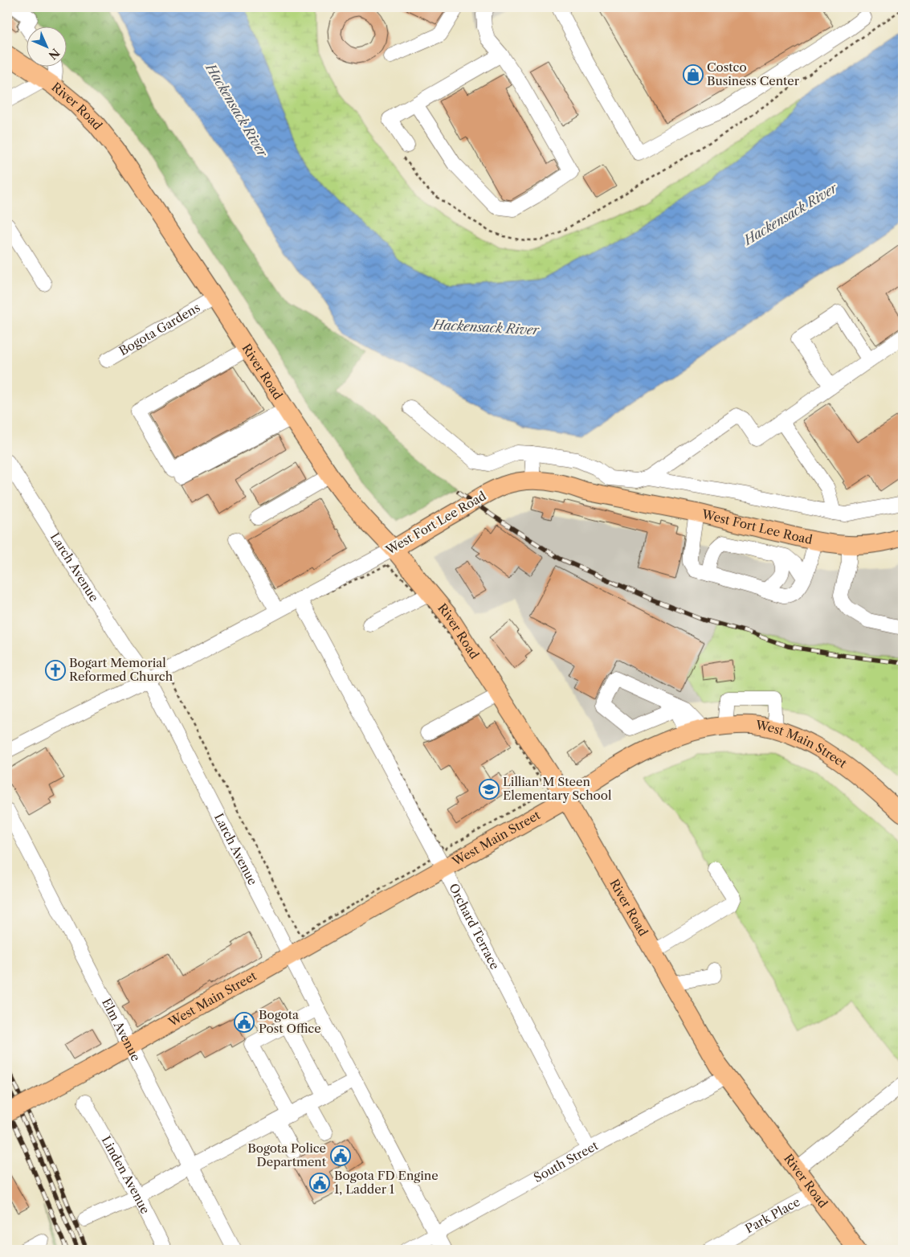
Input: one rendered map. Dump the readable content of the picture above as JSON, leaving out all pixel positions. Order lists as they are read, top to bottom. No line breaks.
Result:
{"streets":{"main road":["River Road","West Fort Lee Road","West Main Street"],"street":["Bogota Gardens","Larch Avenue","Orchard Terrace","Elm Avenue","South Street","Linden Avenue","Park Place"]},"crossings":[["River Road","Bogota Gardens"],["River Road","West Fort Lee Road"],["River Road","West Main Street"],["River Road","South Street"],["River Road","Park Place"],["West Fort Lee Road","Larch Avenue"],["West Fort Lee Road","Orchard Terrace"],["Larch Avenue","West Main Street"],["Larch Avenue","South Street"],["West Main Street","Orchard Terrace"],["West Main Street","Elm Avenue"],["Orchard Terrace","South Street"]],"water":["Hackensack River"],"places":{"shop":["Costco Business Center"],"church":["Bogart Memorial Reformed Church"],"school or university":["Lillian M Steen Elementary School"],"public building":["Bogota Post Office","Bogota Police Department","Bogota FD Engine 1, Ladder 1"]},"north":"bottom right"}
